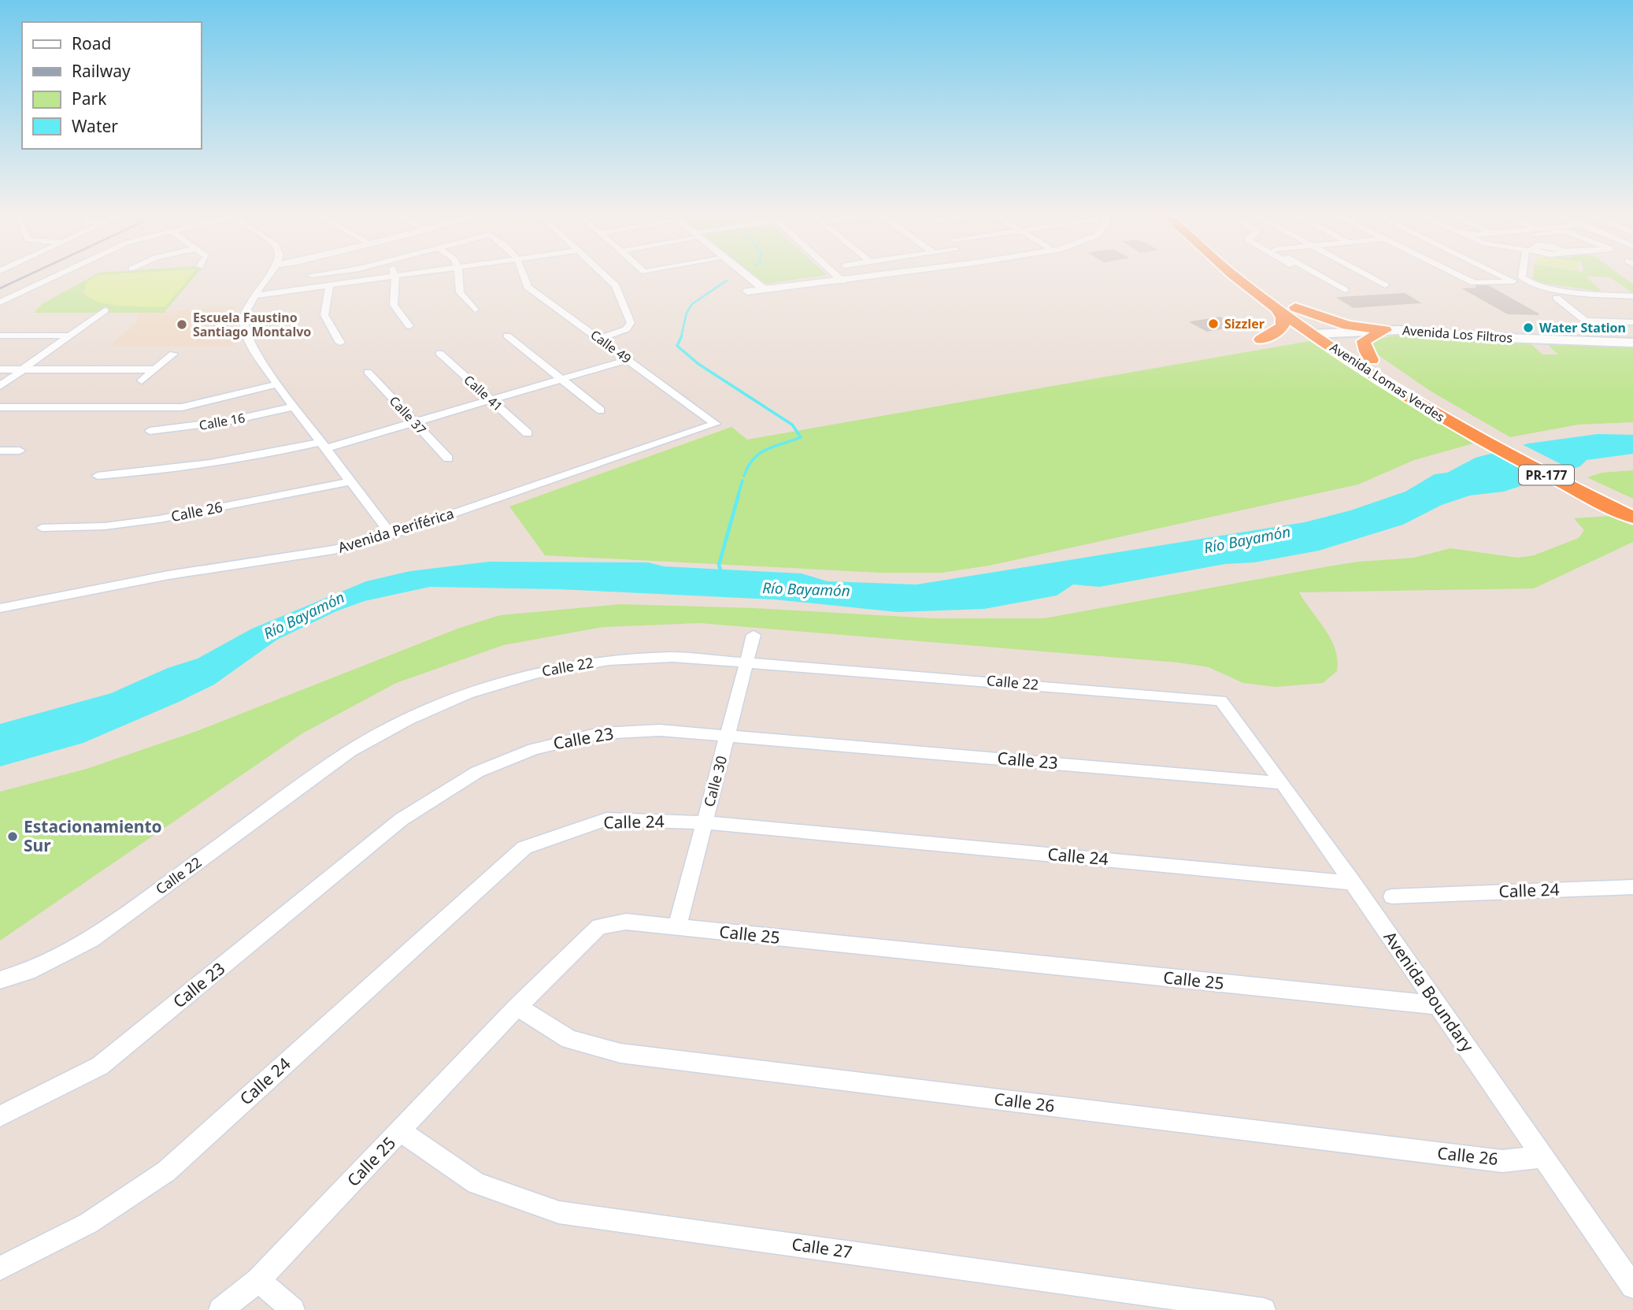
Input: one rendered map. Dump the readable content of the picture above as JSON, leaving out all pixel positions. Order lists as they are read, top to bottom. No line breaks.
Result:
{"streets":{"highway":["Avenida Lomas Verdes","PR-177"],"main road":["Avenida Los Filtros"],"street":["Calle 49","Calle 41","Calle 37","Calle 16","Calle 26","Avenida Periférica","Calle 22","Calle 23","Calle 30","Calle 24","Calle 25","Avenida Boundary","Calle 27"]},"crossings":[["Avenida Los Filtros","Avenida Lomas Verdes"],["Calle 49","Avenida Periférica"],["Calle 26","Calle 25"],["Calle 26","Avenida Boundary"],["Calle 22","Calle 30"],["Calle 22","Avenida Boundary"],["Calle 23","Calle 30"],["Calle 23","Avenida Boundary"],["Calle 30","Calle 24"],["Calle 30","Calle 25"],["Calle 24","Avenida Boundary"],["Calle 25","Avenida Boundary"],["Calle 25","Calle 27"]],"water":["Río Bayamón"],"places":["Sizzler","Escuela Faustino Santiago Montalvo","Water Station","Estacionamiento Sur"],"legend":["Road","Railway","Park","Water"]}
